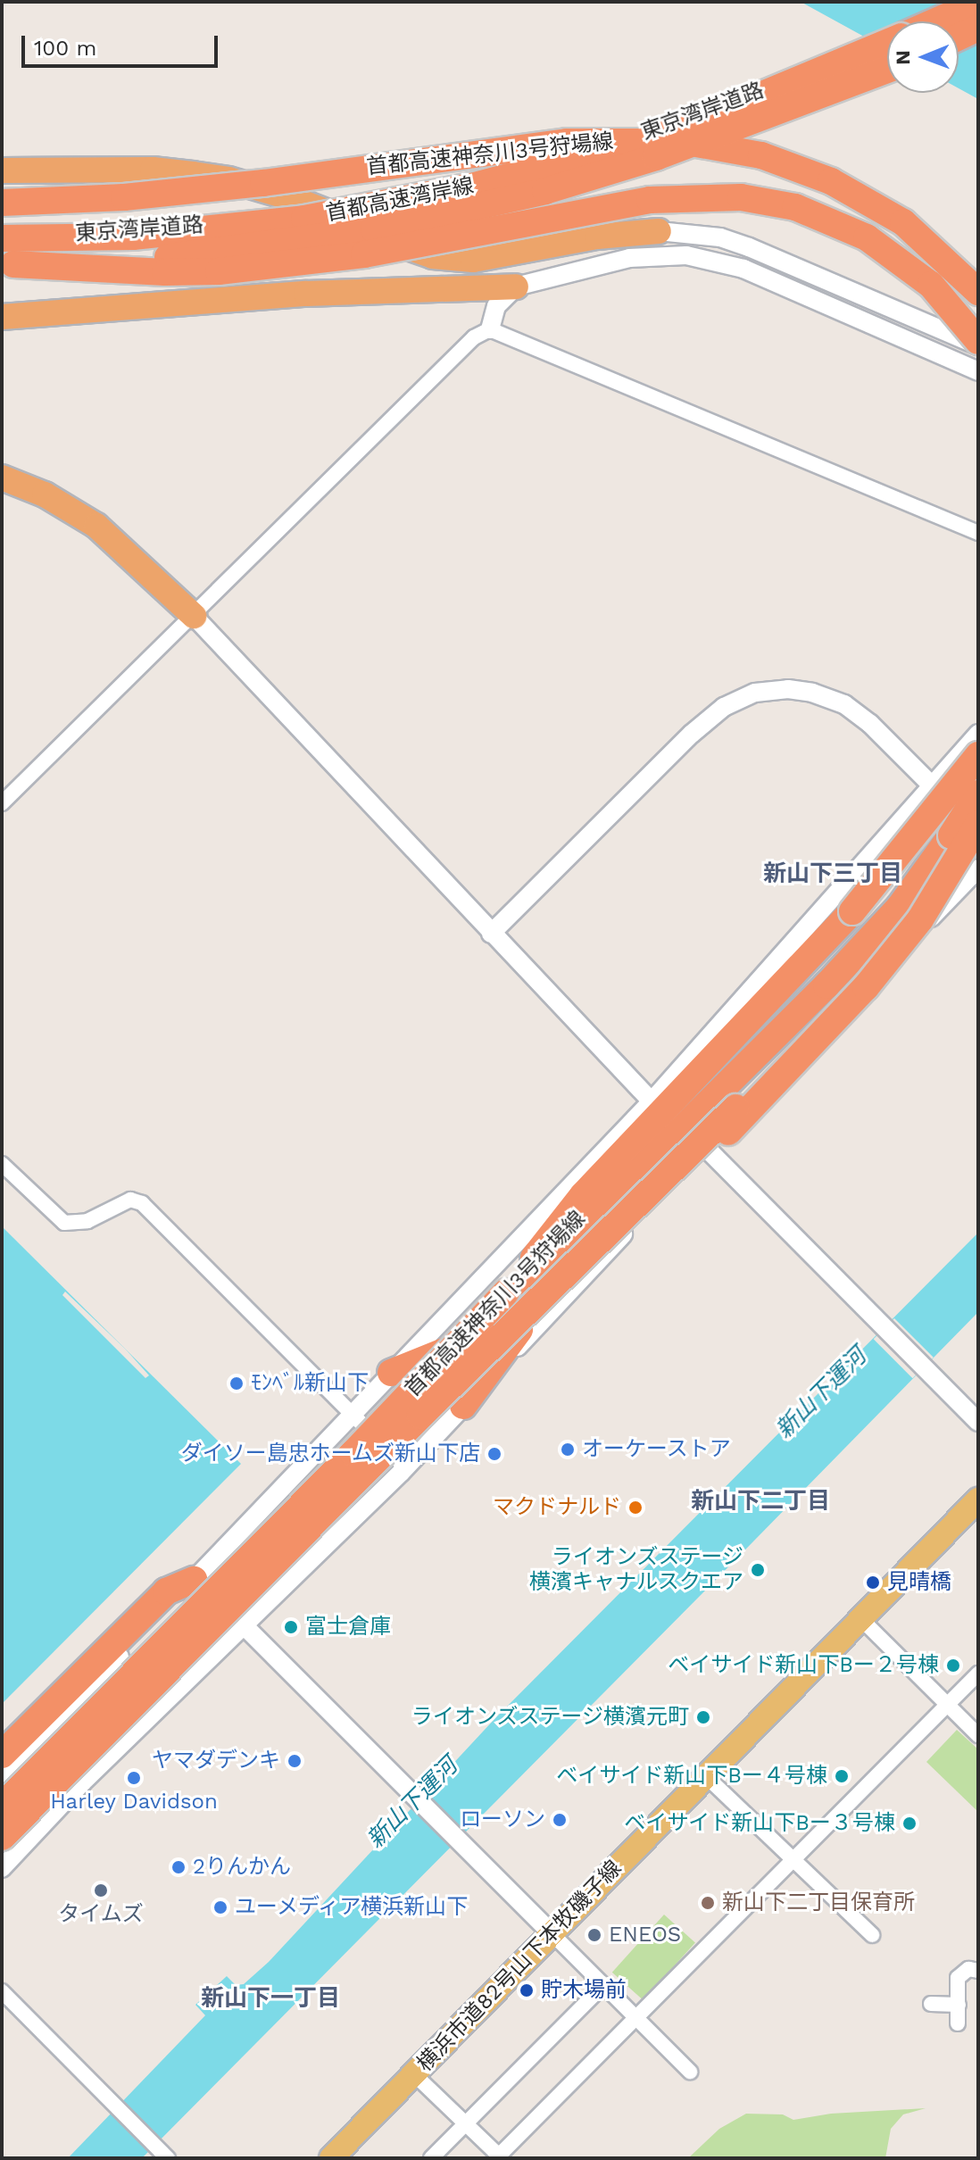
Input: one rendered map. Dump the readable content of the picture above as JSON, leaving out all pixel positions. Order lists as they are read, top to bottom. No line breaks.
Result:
{"streets":{"highway":["東京湾岸道路","首都高速神奈川3号狩場線","首都高速湾岸線"],"main road":["横浜市道82号山下本牧磯子線"]},"crossings":[["東京湾岸道路","首都高速湾岸線"]],"districts":["新山下三丁目","新山下二丁目","新山下一丁目"],"water":["新山下運河"],"places":["ﾓﾝﾍﾞﾙ新山下","オーケーストア","ダイソー島忠ホームズ新山下店","マクドナルド","ライオンズステージ 横濱キャナルスクエア","見晴橋","富士倉庫","ベイサイド新山下Bー２号棟","ライオンズステージ横濱元町","ヤマダデンキ","ベイサイド新山下Bー４号棟","Harley Davidson","ローソン","ベイサイド新山下Bー３号棟","2りんかん","タイムズ","新山下二丁目保育所","ユーメディア横浜新山下","ENEOS","貯木場前"],"scale_bar":"100 m","north":"left"}
